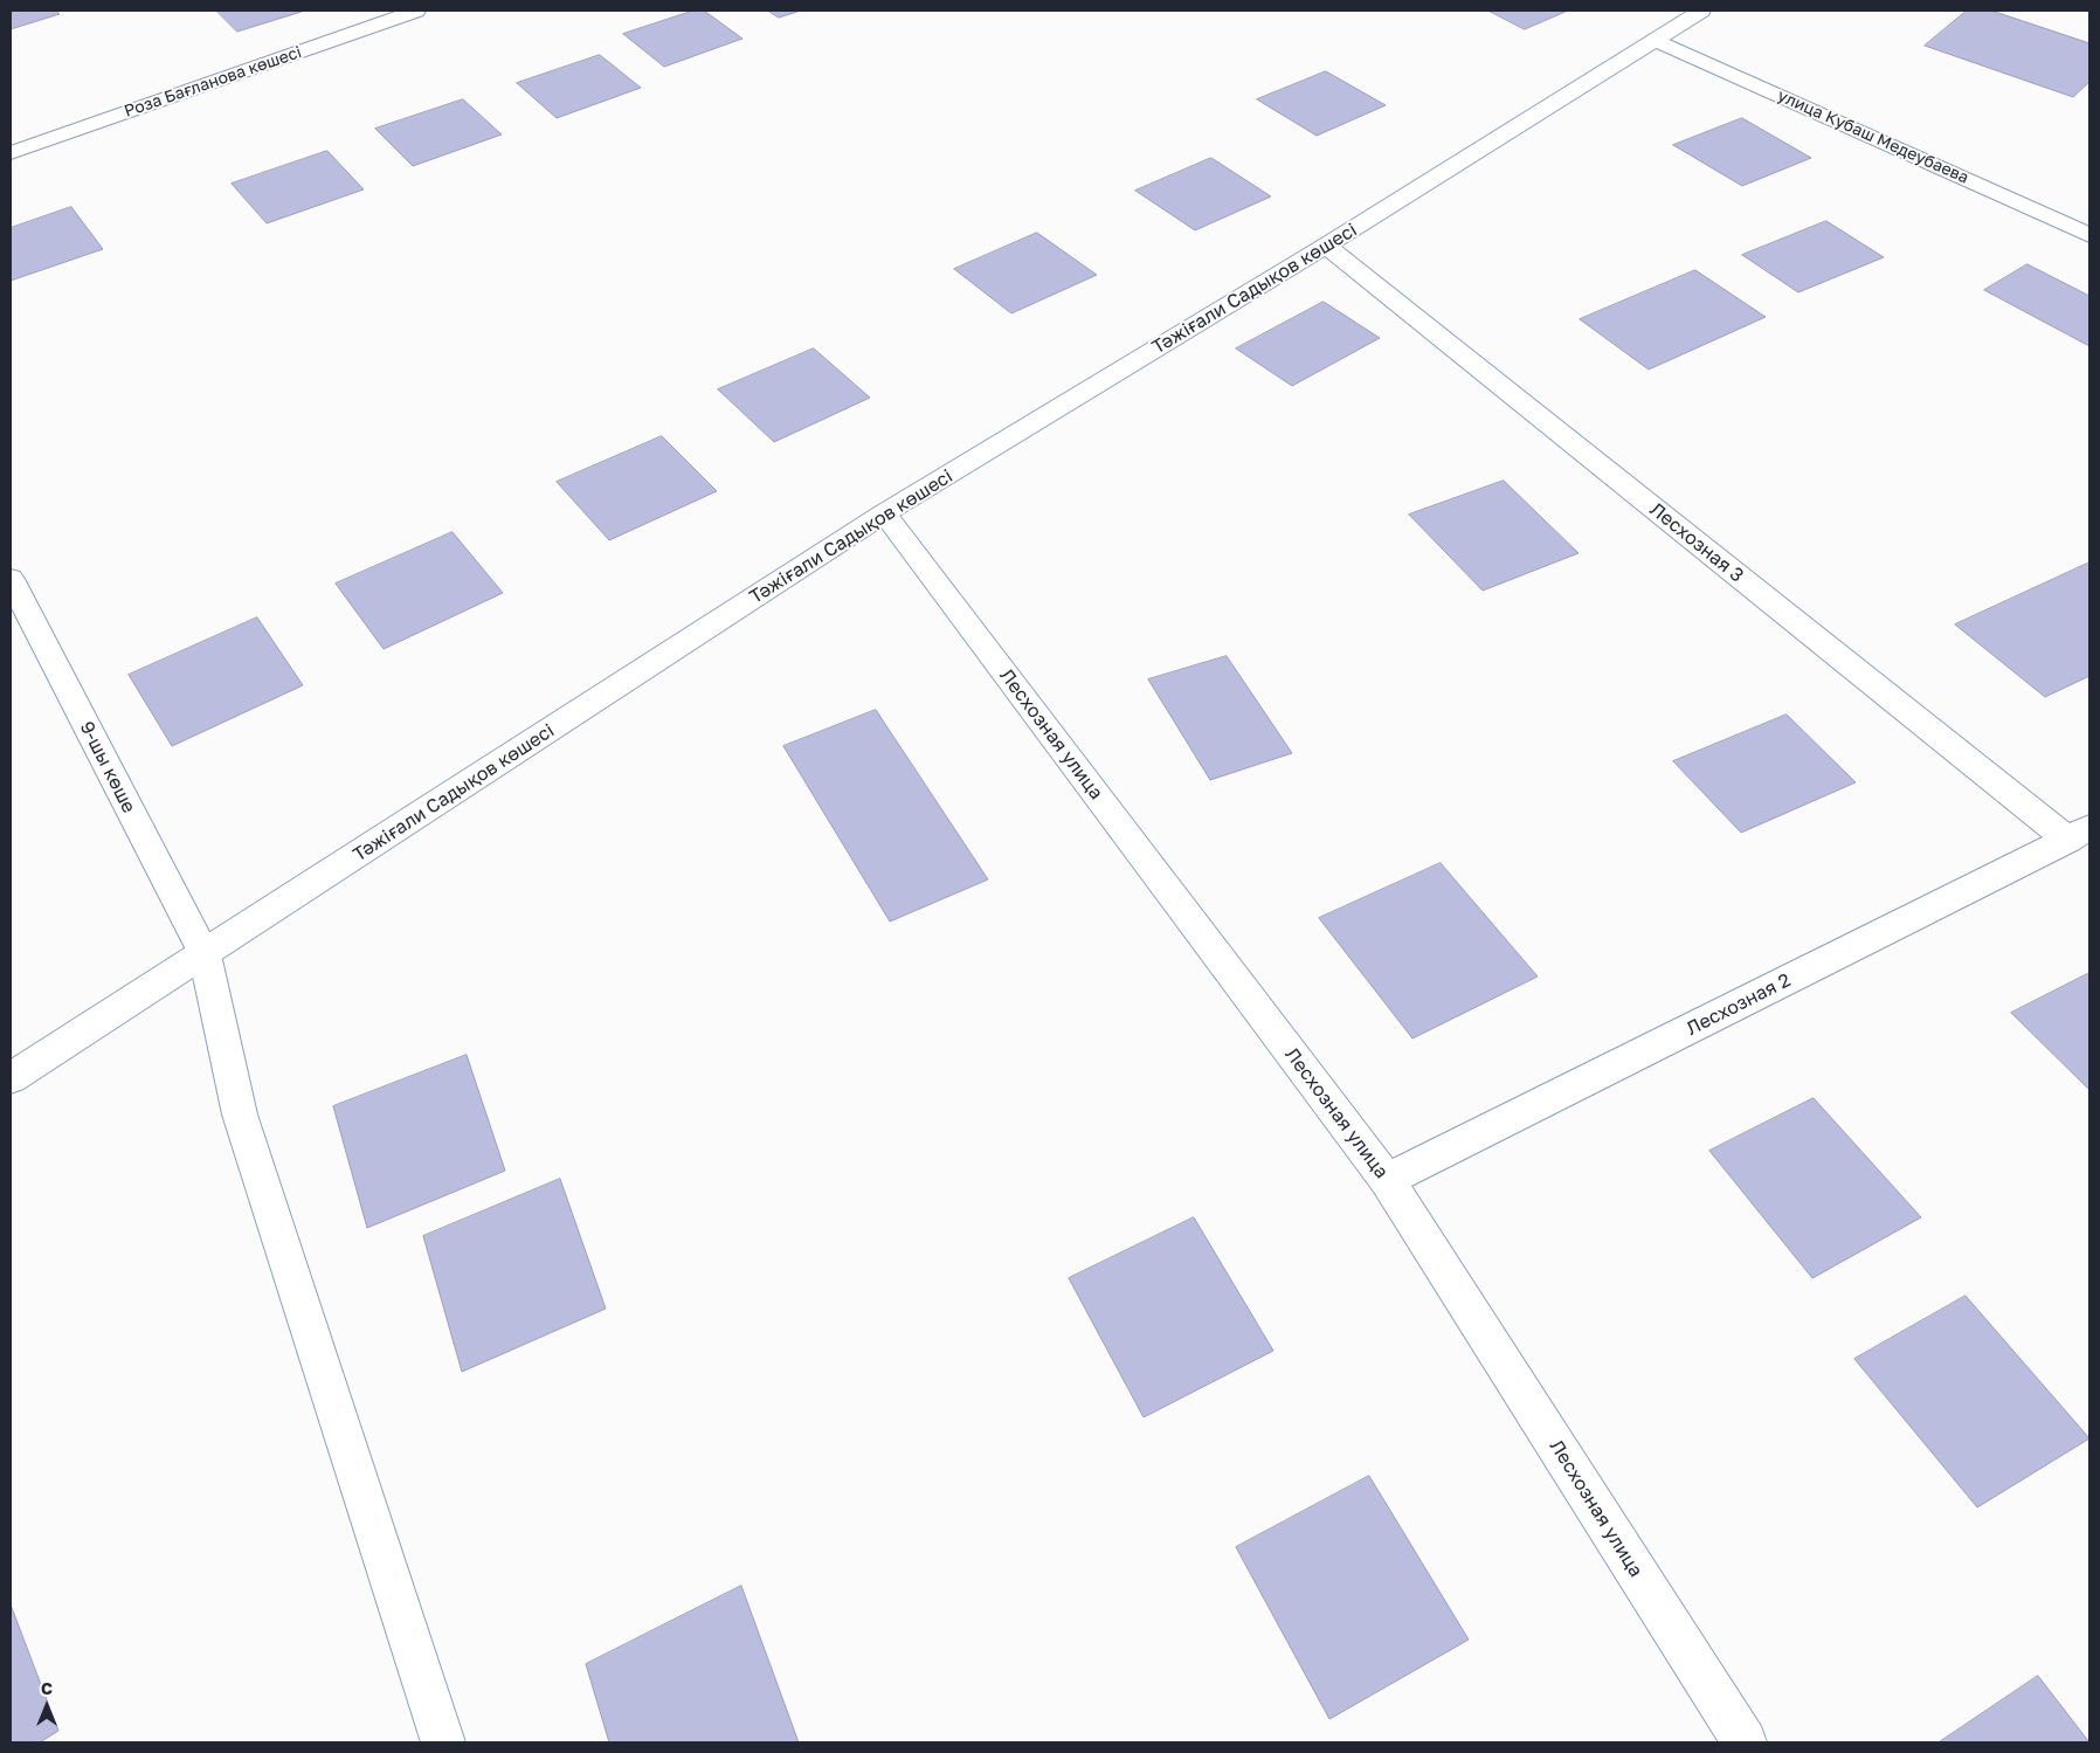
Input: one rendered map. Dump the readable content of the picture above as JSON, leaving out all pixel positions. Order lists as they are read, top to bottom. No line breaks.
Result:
{"streets":{"street":["Роза Бағланова көшесi","улица Кубаш Медеубаева","Тәжіғали Садықов көшесі","Лесхозная 3","Лесхозная улица","9-шы көше","Лесхозная 2"]},"crossings":[["улица Кубаш Медеубаева","Тәжіғали Садықов көшесі"],["Тәжіғали Садықов көшесі","Лесхозная 3"],["Тәжіғали Садықов көшесі","Лесхозная улица"],["Тәжіғали Садықов көшесі","9-шы көше"],["Лесхозная 3","Лесхозная 2"],["Лесхозная улица","Лесхозная 2"]],"north":"top"}
